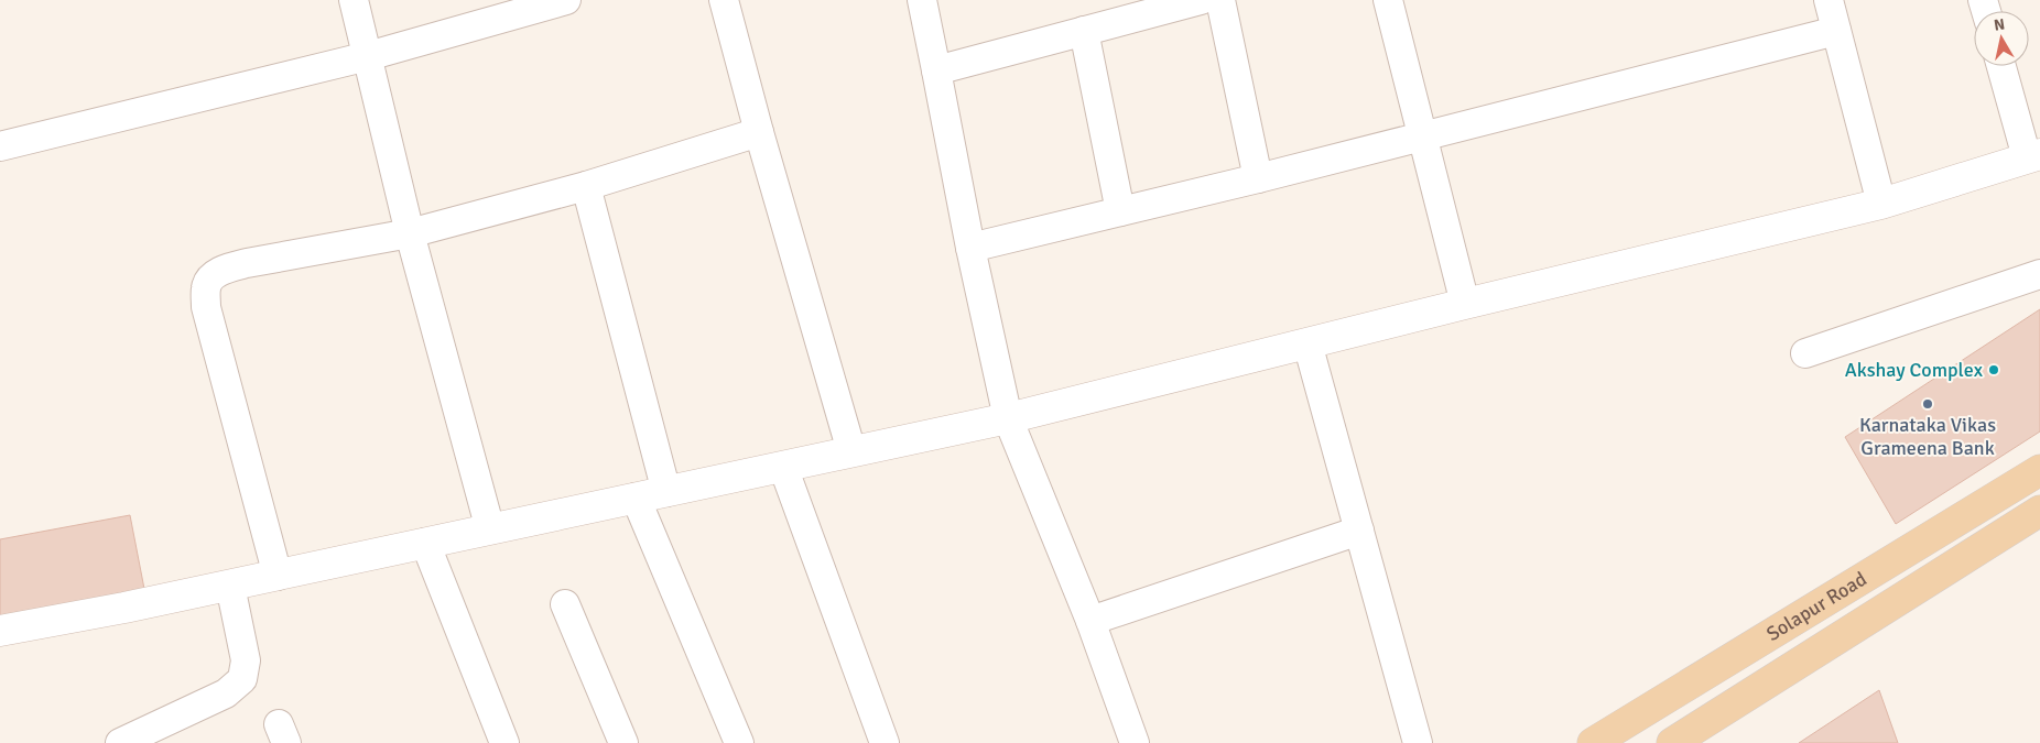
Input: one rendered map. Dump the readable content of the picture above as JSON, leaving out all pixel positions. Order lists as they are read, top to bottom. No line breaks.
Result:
{"streets":{"main road":["Solapur Road"]},"places":["Akshay Complex","Karnataka Vikas Grameena Bank"],"north":"top"}
